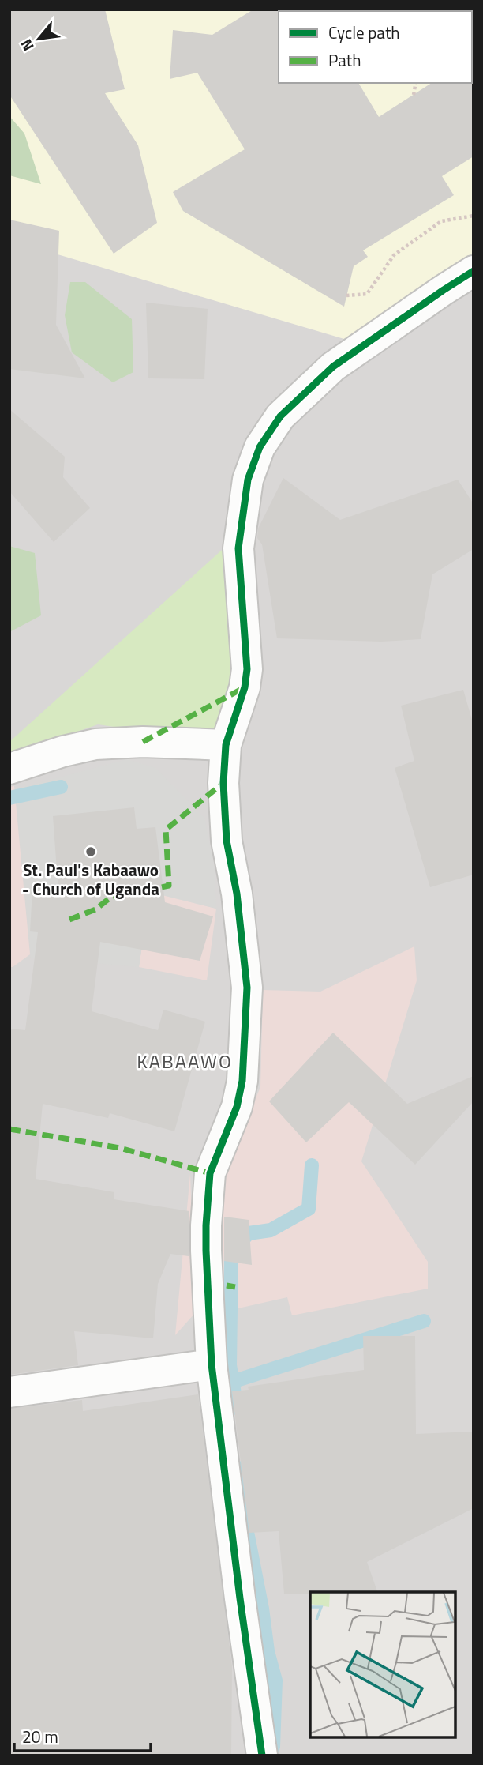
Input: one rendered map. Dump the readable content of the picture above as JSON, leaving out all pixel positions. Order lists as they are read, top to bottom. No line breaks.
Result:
{"districts":["KABAAWO"],"places":["St. Paul's Kabaawo - Church of Uganda"],"legend":["Cycle path","Path"],"scale_bar":"20 m","north":"bottom left"}
